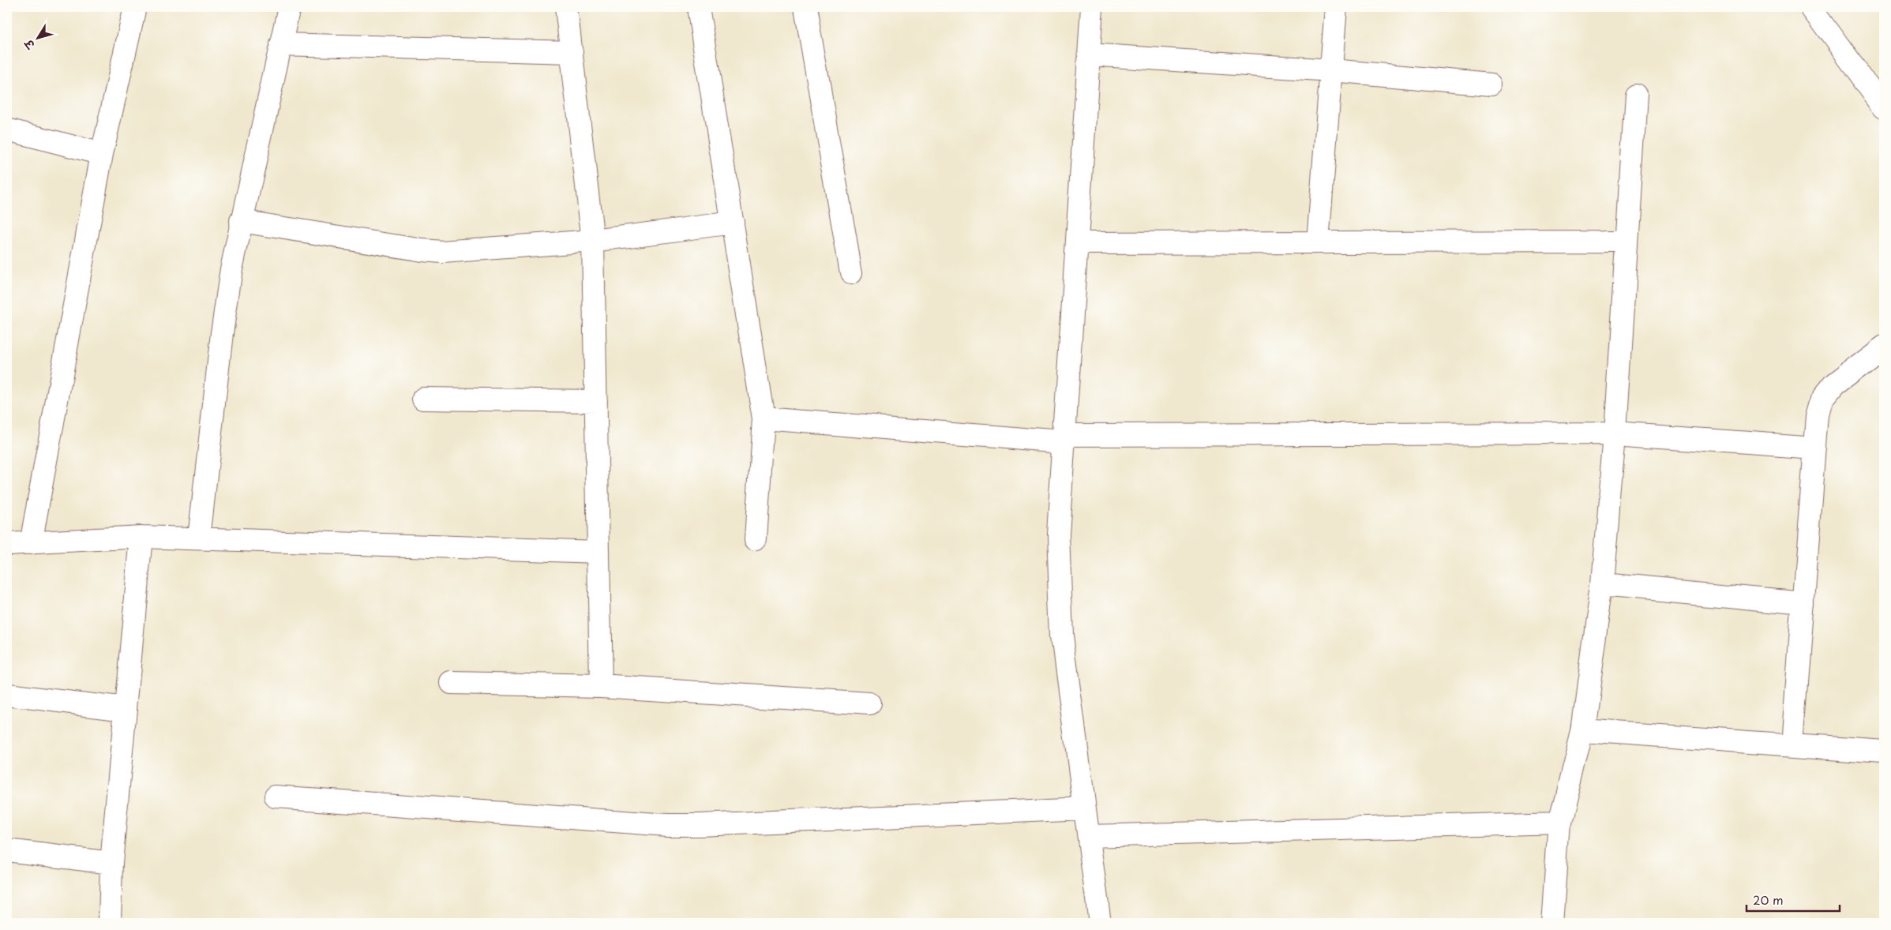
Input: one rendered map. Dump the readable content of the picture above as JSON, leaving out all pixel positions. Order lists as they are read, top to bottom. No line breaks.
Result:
{"scale_bar":"20 m","north":"bottom left"}
